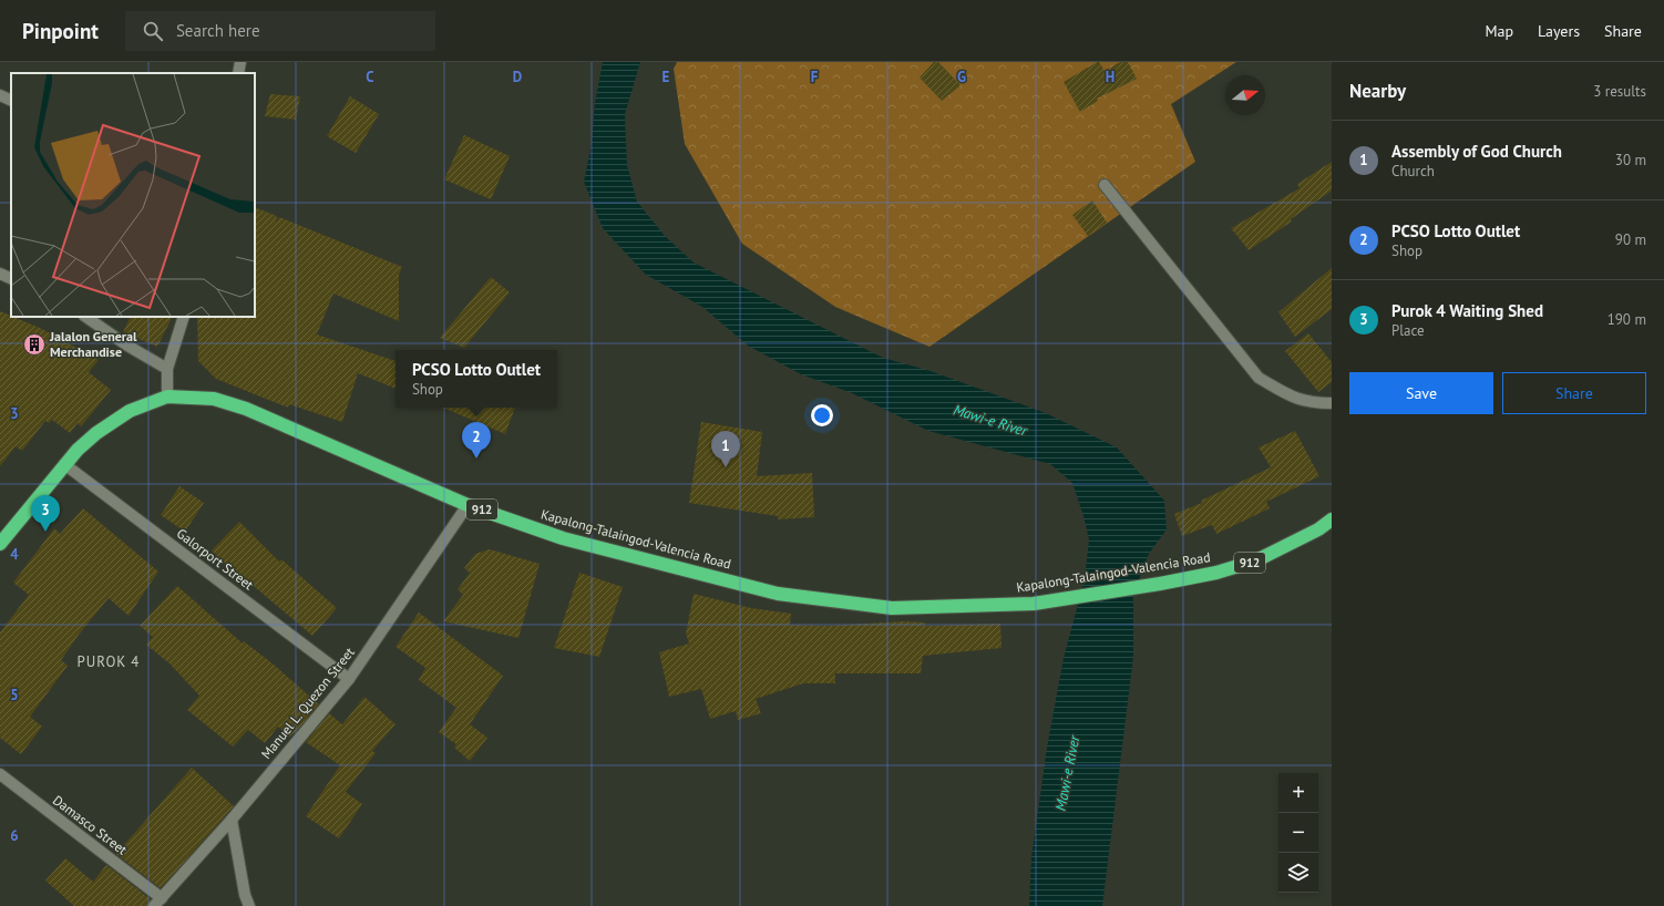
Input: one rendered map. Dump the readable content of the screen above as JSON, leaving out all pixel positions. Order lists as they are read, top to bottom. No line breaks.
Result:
{"streets":{"highway":["912","Kapalong-Talaingod-Valencia Road"],"street":["Galorport Street","Manuel L. Quezon Street","Damasco Street"]},"crossings":[["Kapalong-Talaingod-Valencia Road","Galorport Street"],["Kapalong-Talaingod-Valencia Road","Manuel L. Quezon Street"],["Galorport Street","Manuel L. Quezon Street"],["Manuel L. Quezon Street","Damasco Street"]],"districts":["PUROK 4"],"water":["Mawi-e River"],"places":{"building":["Jalalon General Merchandise"]},"north":"right","page":{"header":"Pinpoint","search":"Search here","nav":["Map","Layers","Share"],"heading":["Nearby","3 results"],"list":[{"mark":"1","name":"Assembly of God Church","note":"Church","value":"30 m"},{"mark":"2","name":"PCSO Lotto Outlet","note":"Shop","value":"90 m"},{"mark":"3","name":"Purok 4 Waiting Shed","note":"Place","value":"190 m"}],"popup":["PCSO Lotto Outlet","Shop"],"buttons":["Save","Share"],"pins":["2","1","3"],"map_buttons":["+","−"]},"grid":{"columns":["C","D","E","F","G","H"],"rows":["3","4","5","6"]}}
